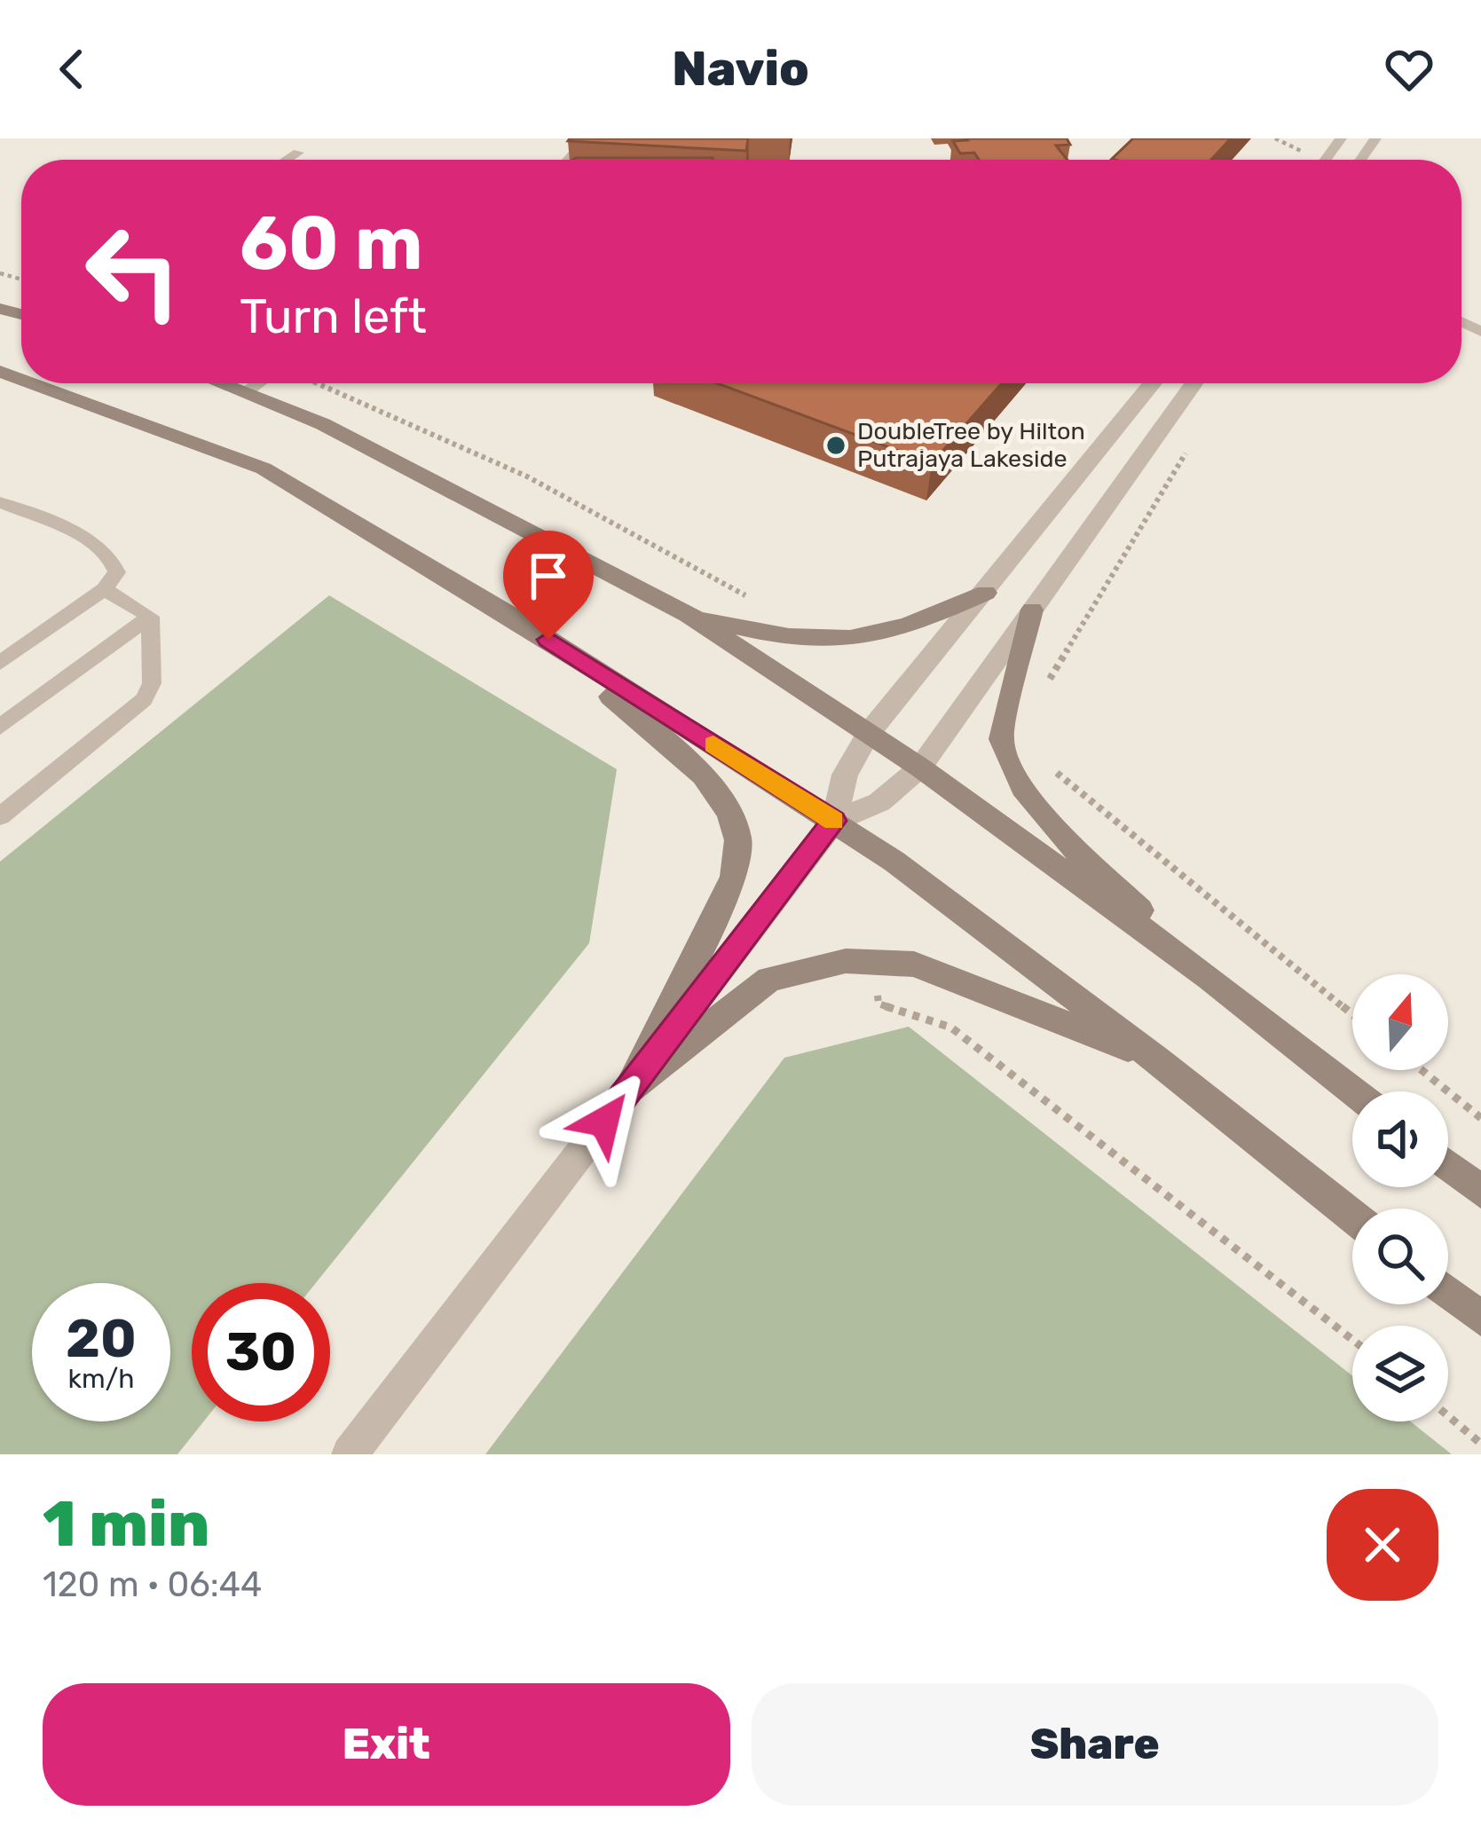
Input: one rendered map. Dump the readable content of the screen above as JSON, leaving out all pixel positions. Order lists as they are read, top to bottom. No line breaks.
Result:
{"places":["DoubleTree by Hilton Putrajaya Lakeside"],"north":"top","page":{"header":"Navio","turn":["60 m","Turn left"],"speed":"20 km/h","limit":"30","heading":["1 min","120 m · 06:44"],"buttons":["Exit","Share"]}}
